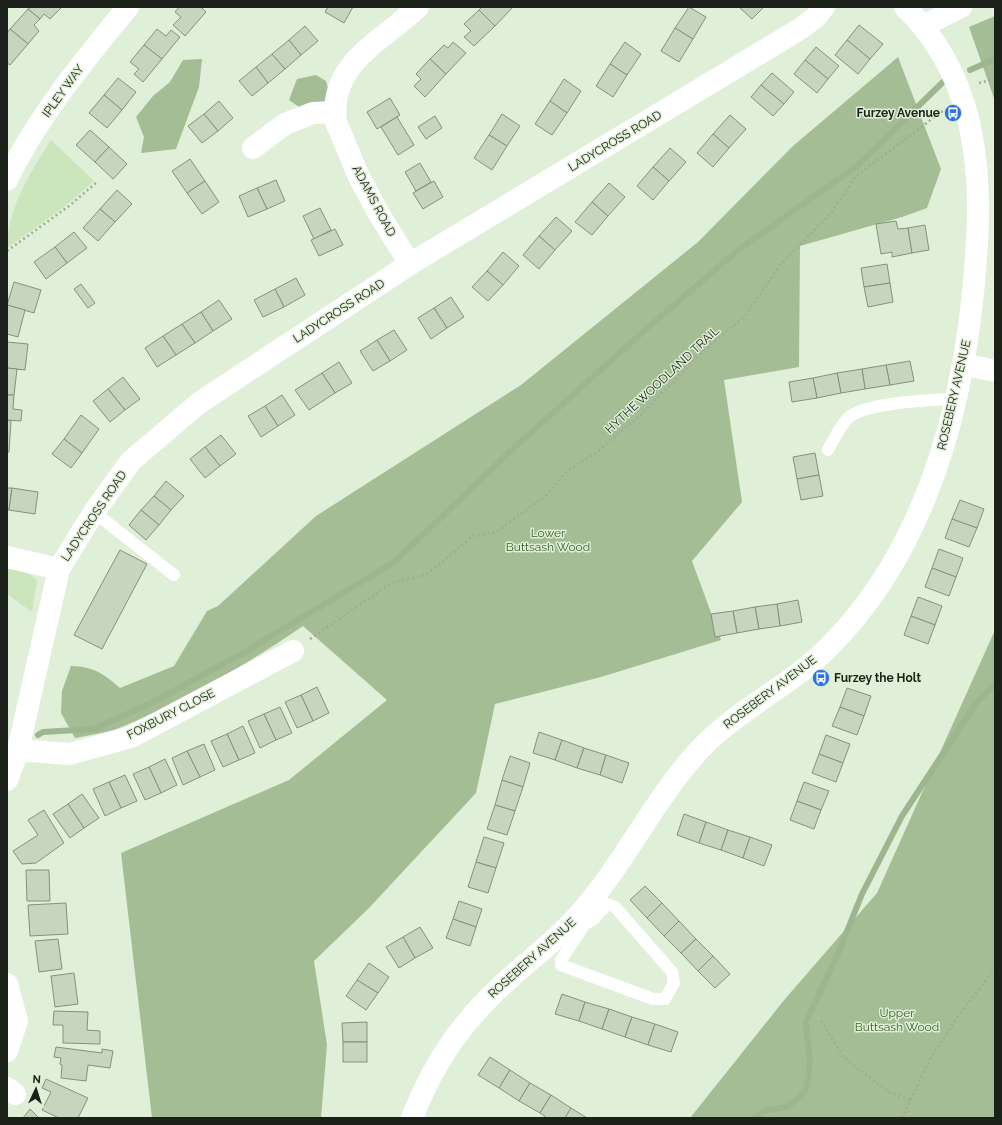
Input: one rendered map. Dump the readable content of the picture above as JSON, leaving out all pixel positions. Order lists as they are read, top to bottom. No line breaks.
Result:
{"streets":{"street":["IPLEY WAY","LADYCROSS ROAD","ADAMS ROAD","ROSEBERY AVENUE","FOXBURY CLOSE"],"path":["HYTHE WOODLAND TRAIL"]},"crossings":[["LADYCROSS ROAD","ADAMS ROAD"],["LADYCROSS ROAD","FOXBURY CLOSE"],["HYTHE WOODLAND TRAIL","ROSEBERY AVENUE"],["HYTHE WOODLAND TRAIL","FOXBURY CLOSE"]],"parks":["Lower Buttsash Wood","Upper Buttsash Wood"],"places":{"bus stop":["Furzey Avenue","Furzey the Holt"]},"north":"top"}
